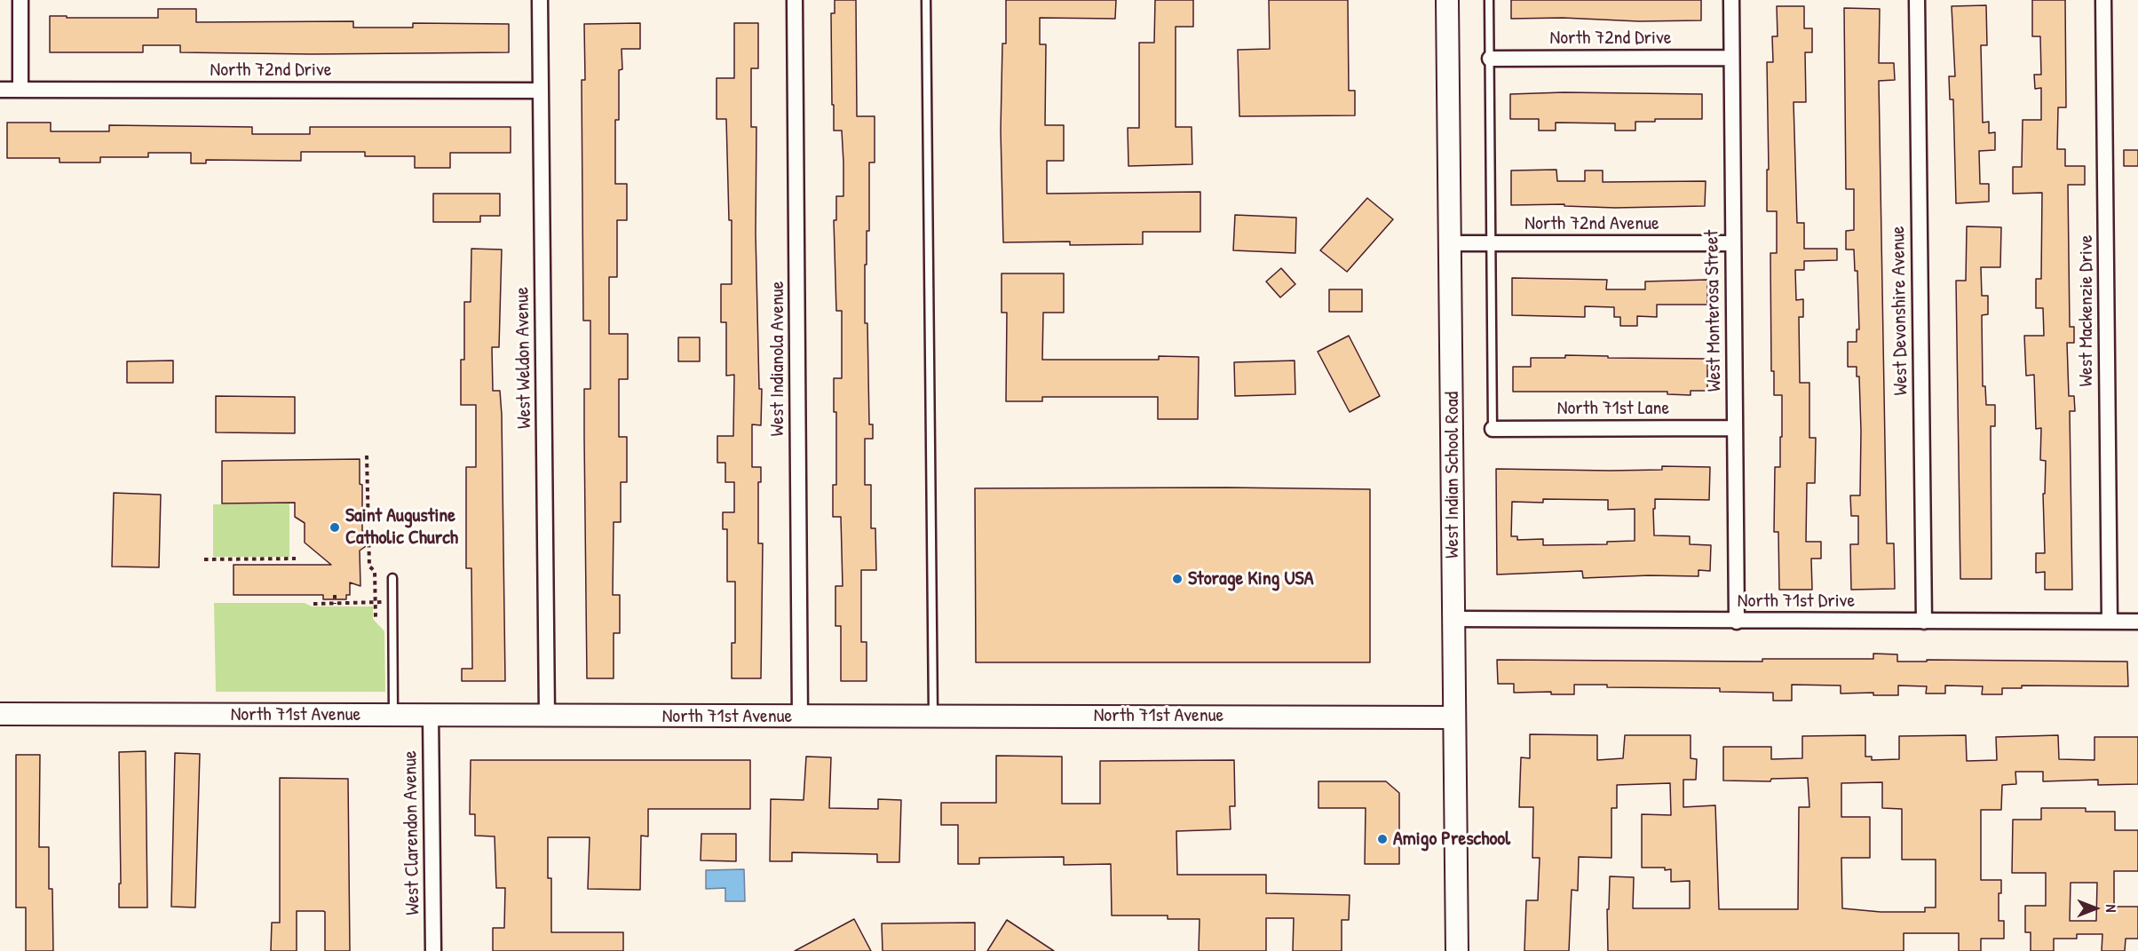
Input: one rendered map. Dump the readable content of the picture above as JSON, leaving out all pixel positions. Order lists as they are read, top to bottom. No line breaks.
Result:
{"streets":{"street":["North 72nd Drive","North 72nd Avenue","West Monterosa Street","West Devonshire Avenue","West Mackenzie Drive","West Weldon Avenue","West Indianola Avenue","North 71st Lane","West Indian School Road","North 71st Drive","North 71st Avenue","West Clarendon Avenue"]},"crossings":[["North 72nd Drive","West Monterosa Street"],["North 72nd Drive","West Weldon Avenue"],["North 72nd Avenue","West Monterosa Street"],["North 72nd Avenue","West Indian School Road"],["West Monterosa Street","North 71st Lane"],["West Monterosa Street","North 71st Drive"],["West Devonshire Avenue","North 71st Drive"],["West Mackenzie Drive","North 71st Drive"],["West Weldon Avenue","North 71st Avenue"],["West Indianola Avenue","North 71st Avenue"],["West Indian School Road","North 71st Drive"],["West Indian School Road","North 71st Avenue"],["North 71st Avenue","West Clarendon Avenue"]],"places":["Saint Augustine Catholic Church","Storage King USA","Amigo Preschool"],"north":"right"}
